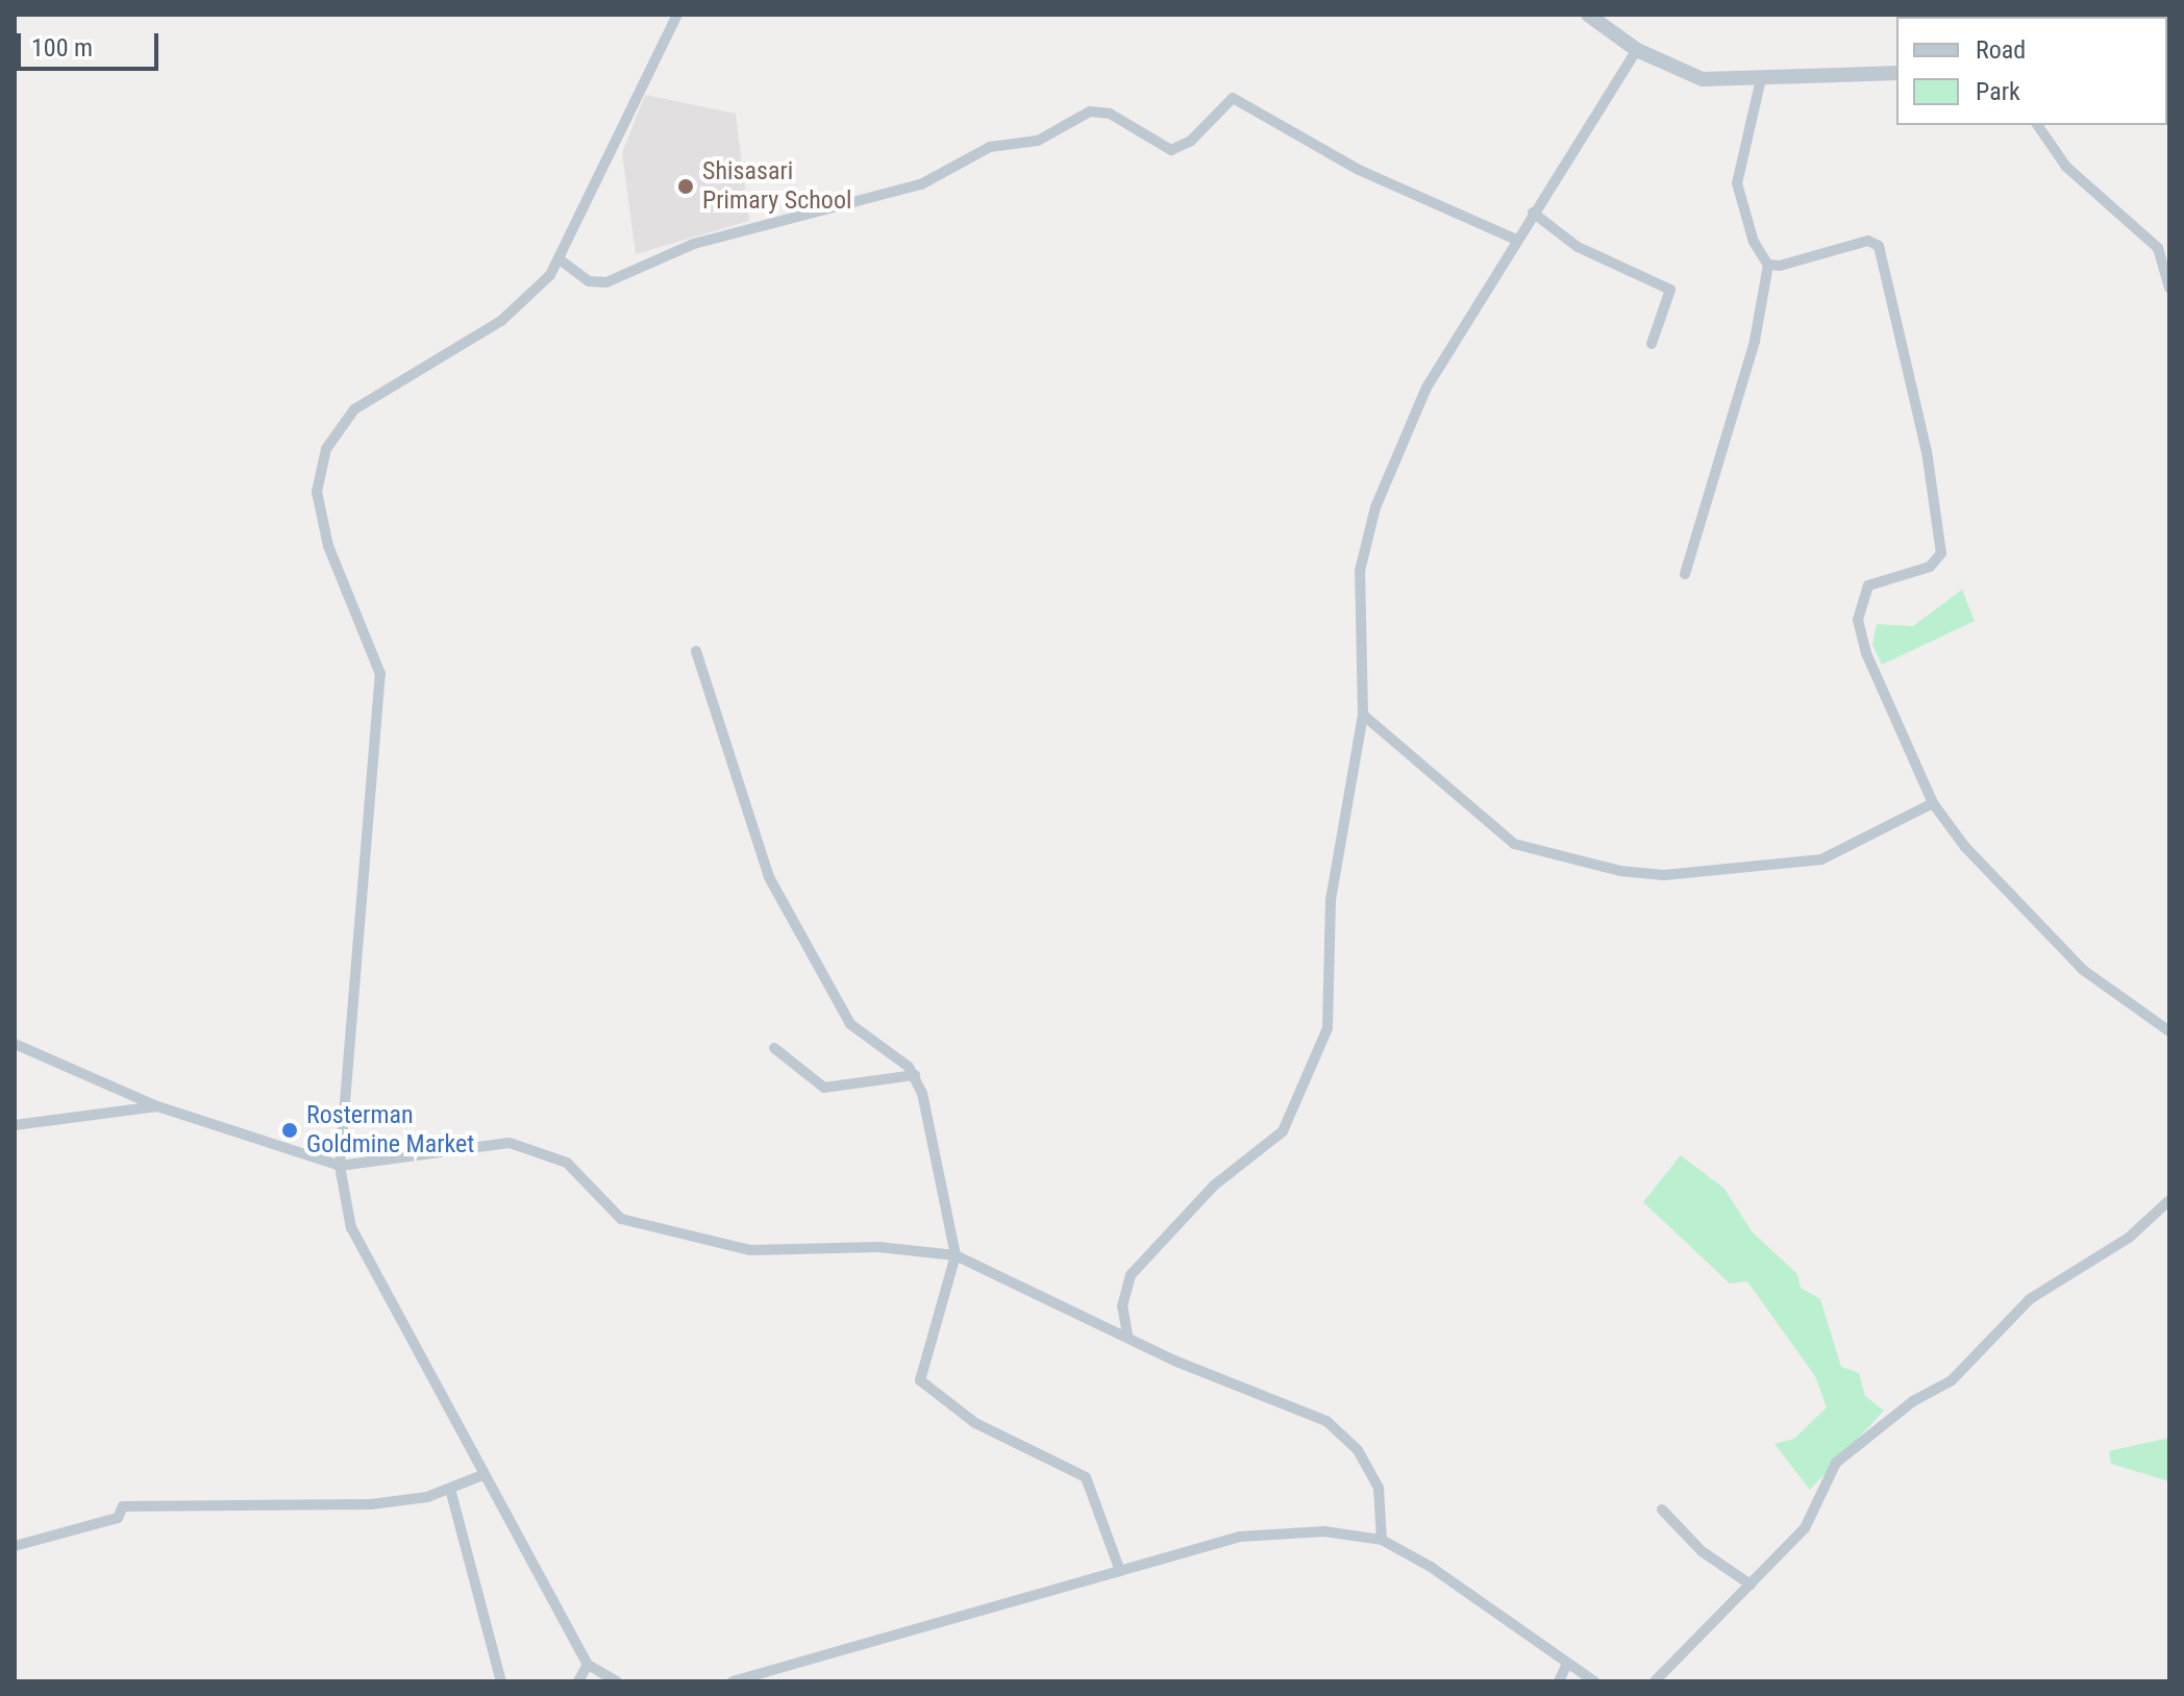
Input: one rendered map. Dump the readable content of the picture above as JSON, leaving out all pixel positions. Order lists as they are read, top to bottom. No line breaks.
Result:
{"places":["Shisasari Primary School","Rosterman Goldmine Market"],"legend":["Road","Park"],"scale_bar":"100 m"}
